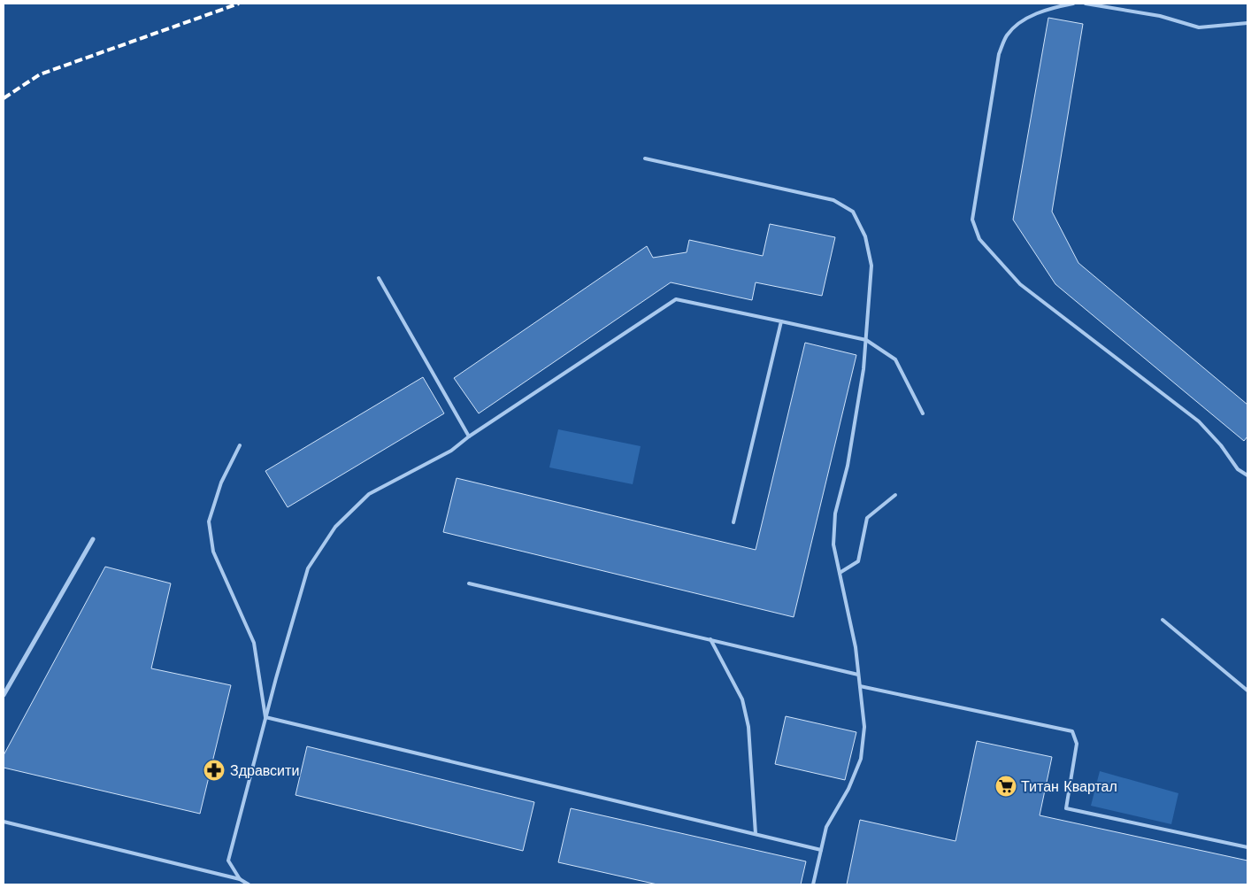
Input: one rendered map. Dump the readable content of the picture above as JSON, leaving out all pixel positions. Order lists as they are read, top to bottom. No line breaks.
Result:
{"places":{"pharmacy":["Здравсити"],"supermarket":["Титан Квартал"]}}
